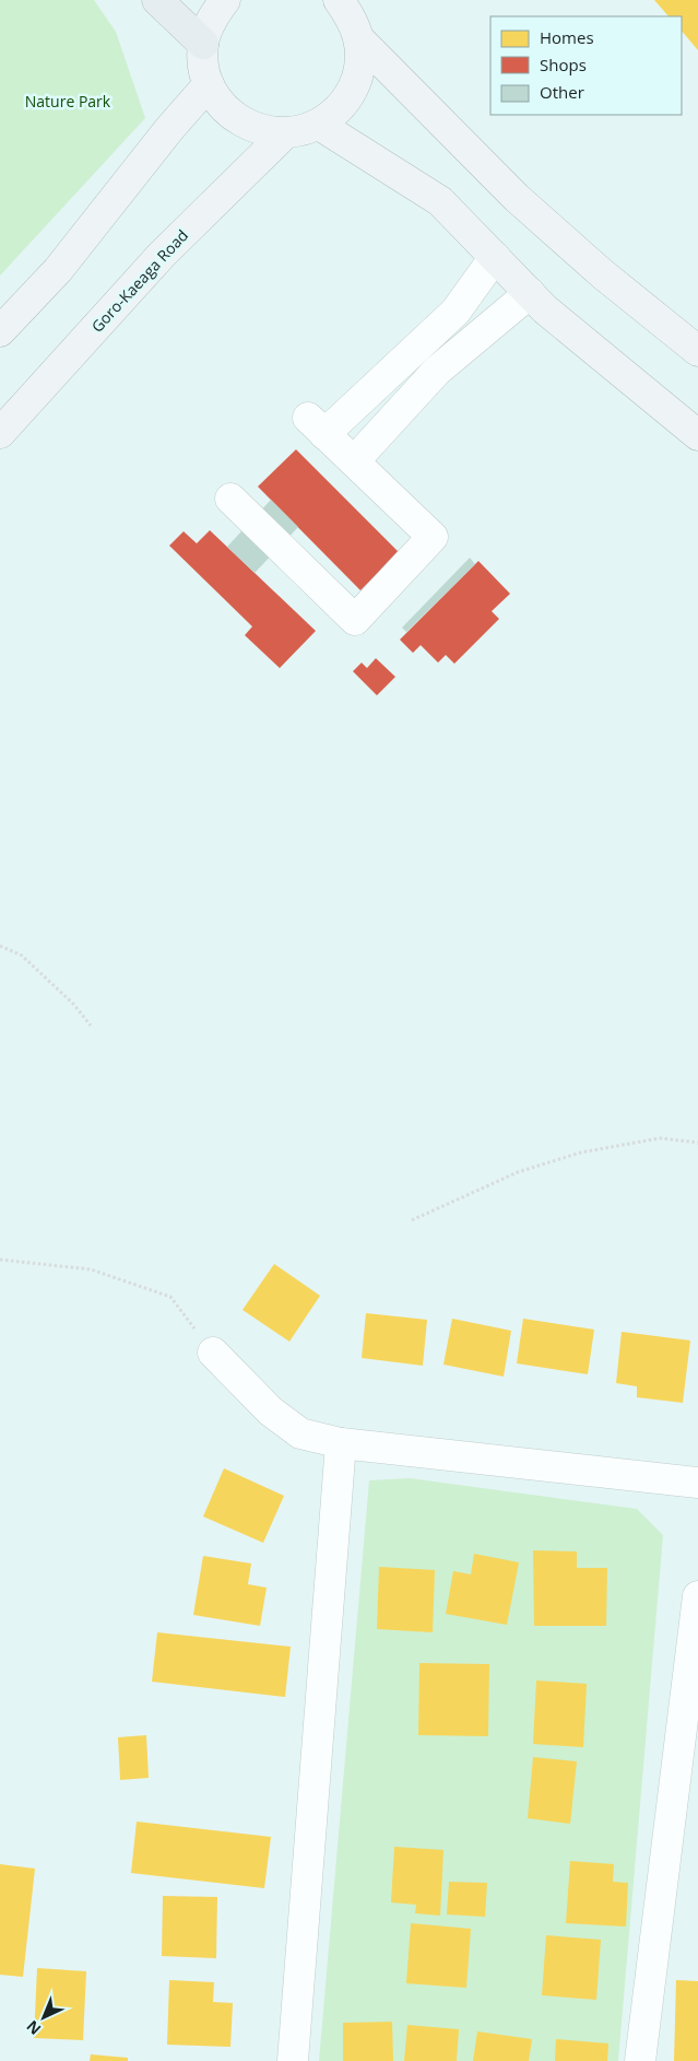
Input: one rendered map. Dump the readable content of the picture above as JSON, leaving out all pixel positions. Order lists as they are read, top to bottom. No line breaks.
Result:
{"streets":{"main road":["Goro-Kaeaga Road"]},"parks":["Nature Park"],"legend":["Homes","Shops","Other"],"north":"bottom left"}
